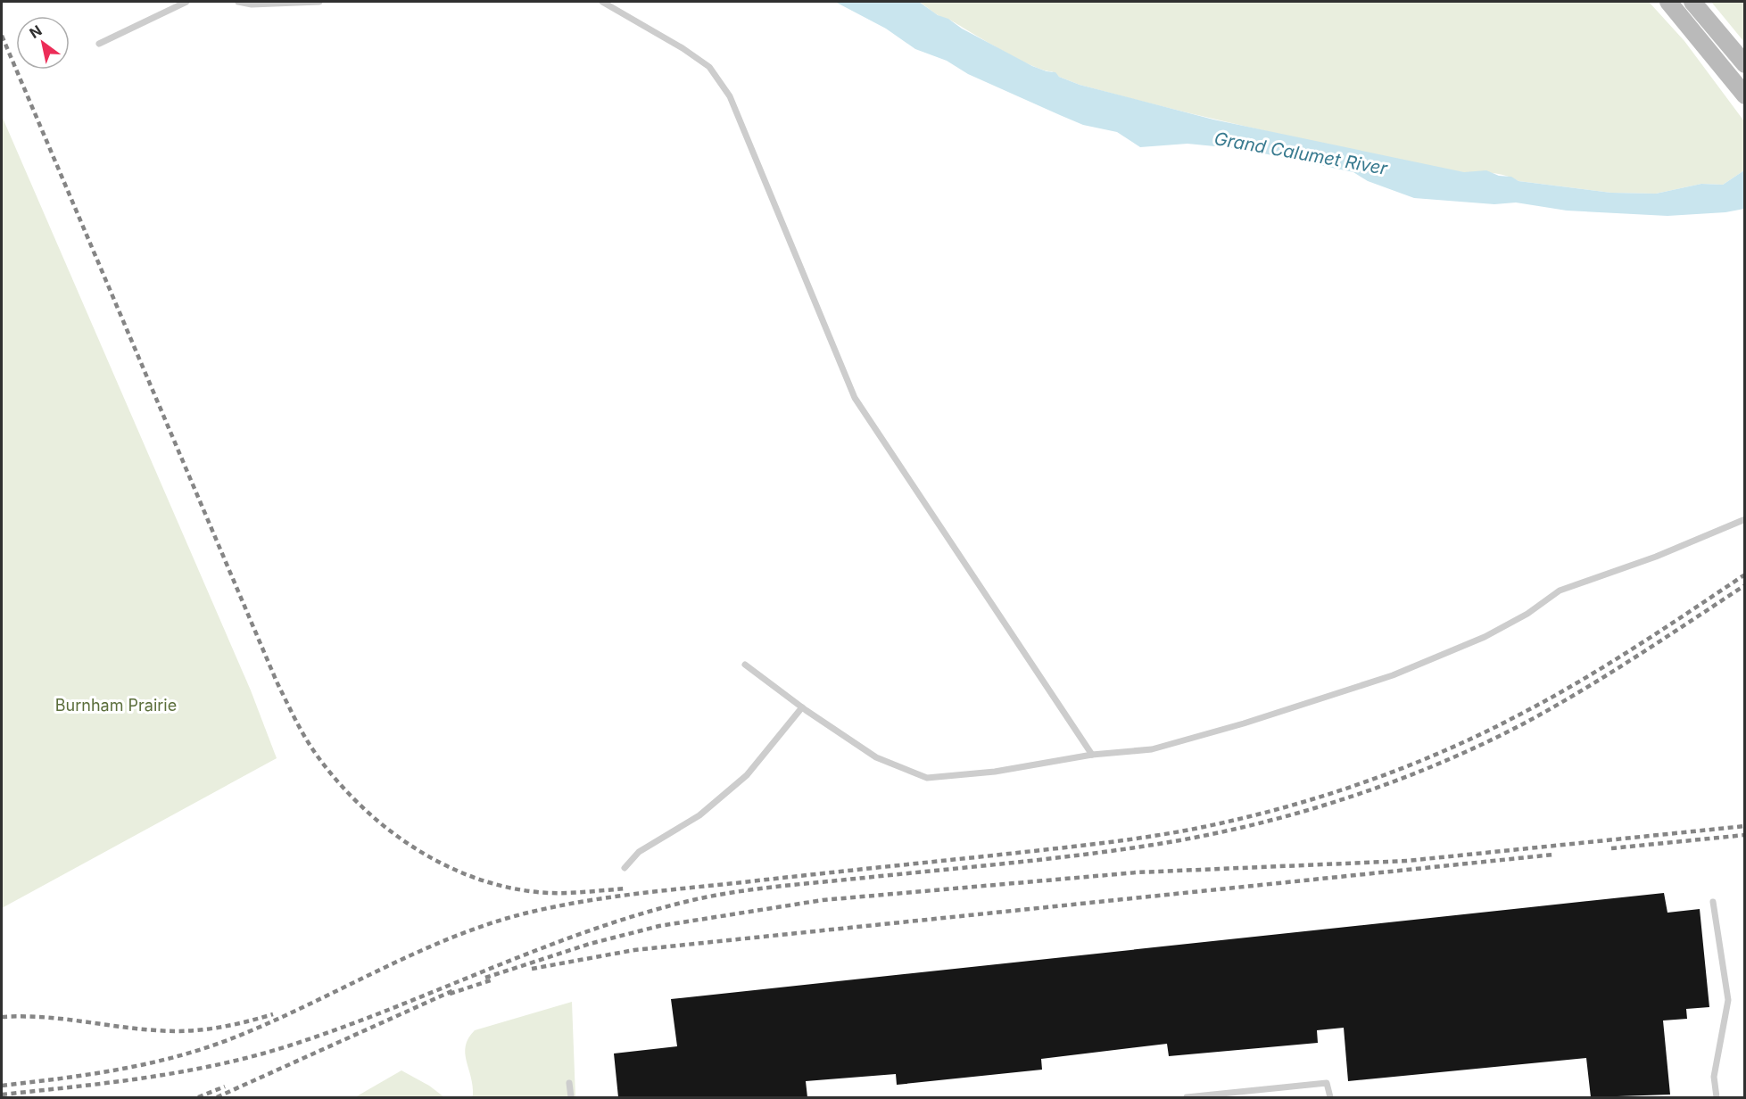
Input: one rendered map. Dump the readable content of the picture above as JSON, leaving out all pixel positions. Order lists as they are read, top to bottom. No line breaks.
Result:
{"water":["Grand Calumet River"],"parks":["Burnham Prairie"],"north":"top left"}
